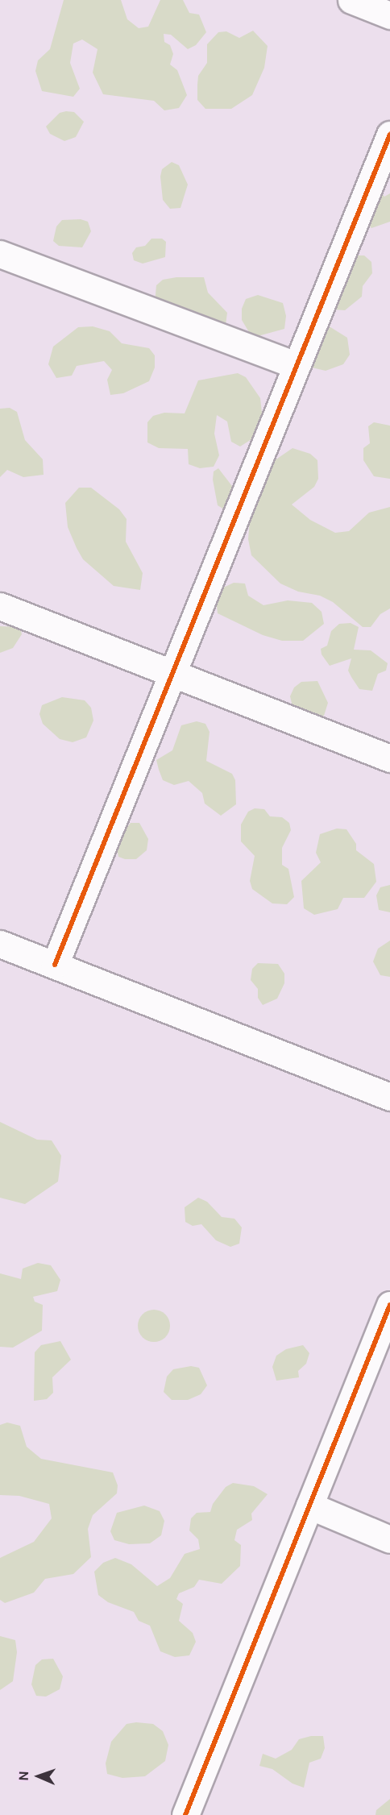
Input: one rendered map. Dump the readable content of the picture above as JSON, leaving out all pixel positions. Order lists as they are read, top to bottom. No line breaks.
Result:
{"north":"left"}
